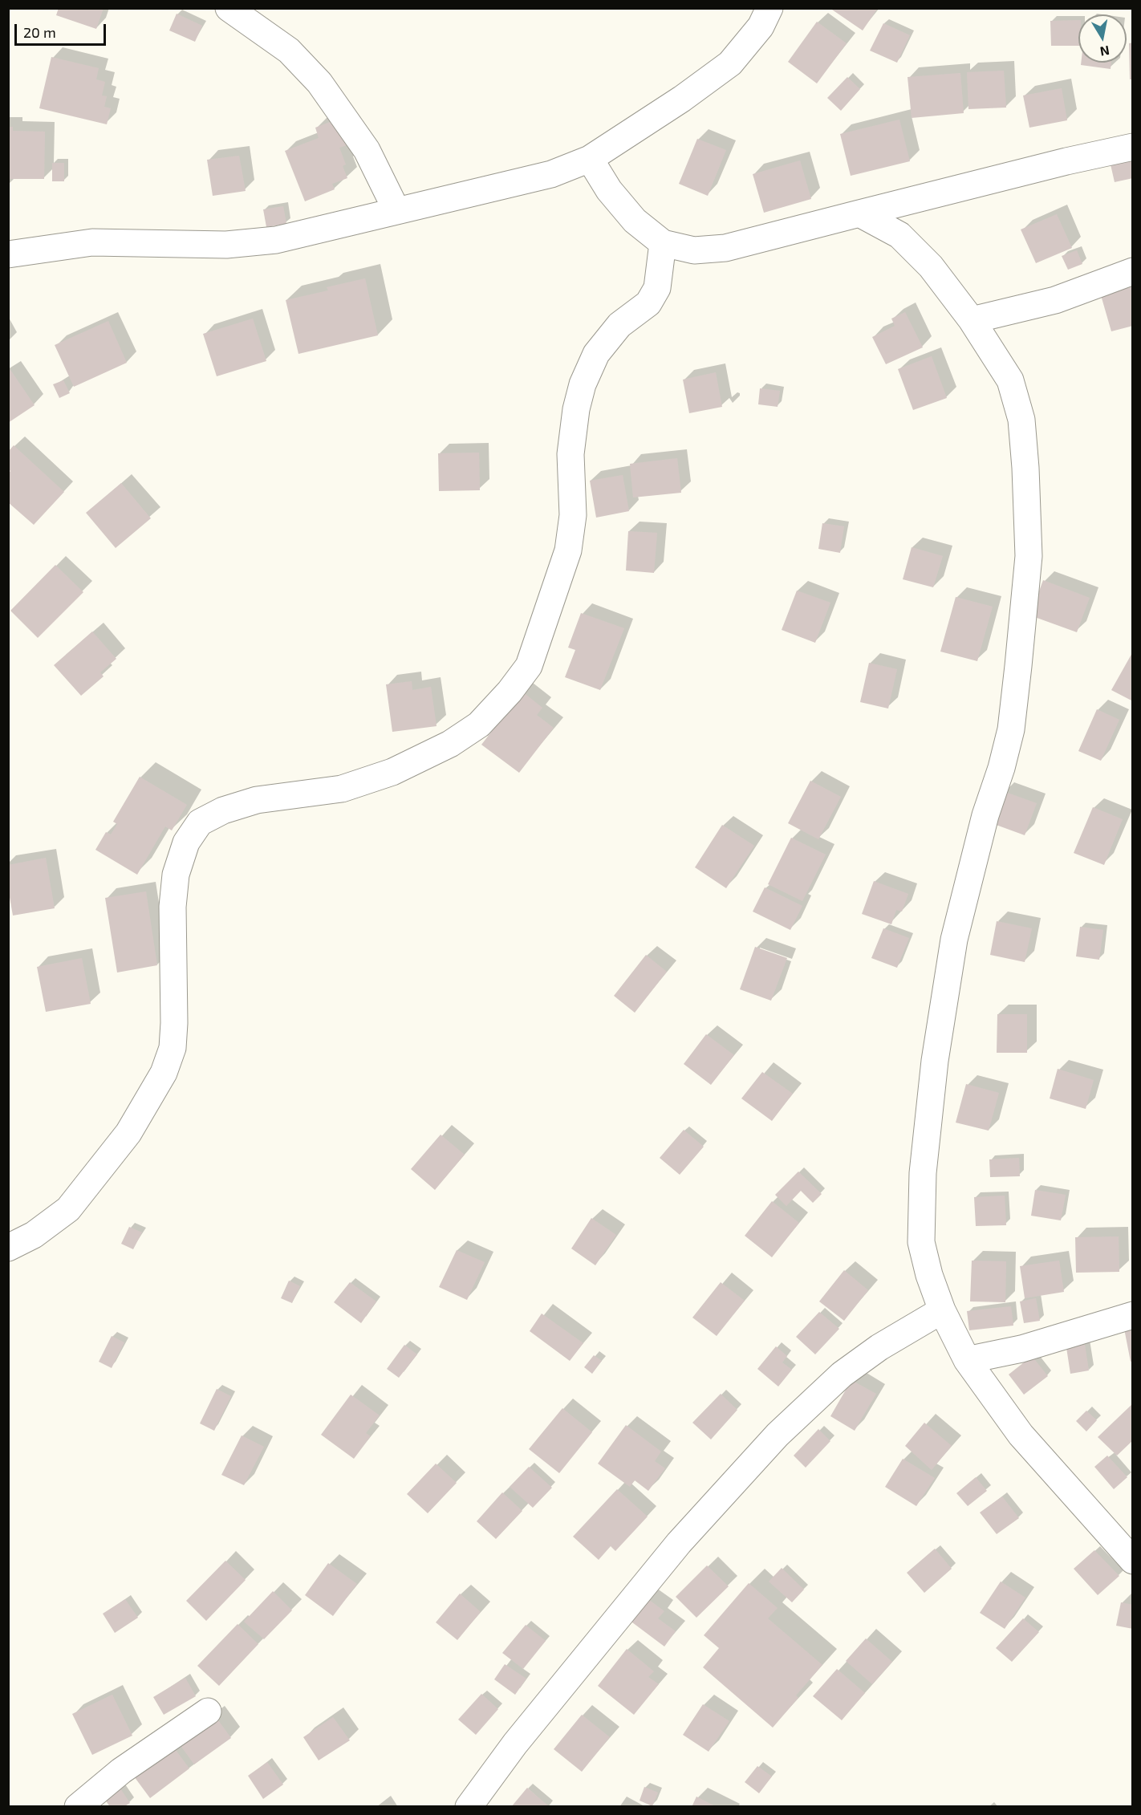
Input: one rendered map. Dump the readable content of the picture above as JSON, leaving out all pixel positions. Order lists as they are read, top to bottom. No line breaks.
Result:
{"scale_bar":"20 m","north":"bottom"}
